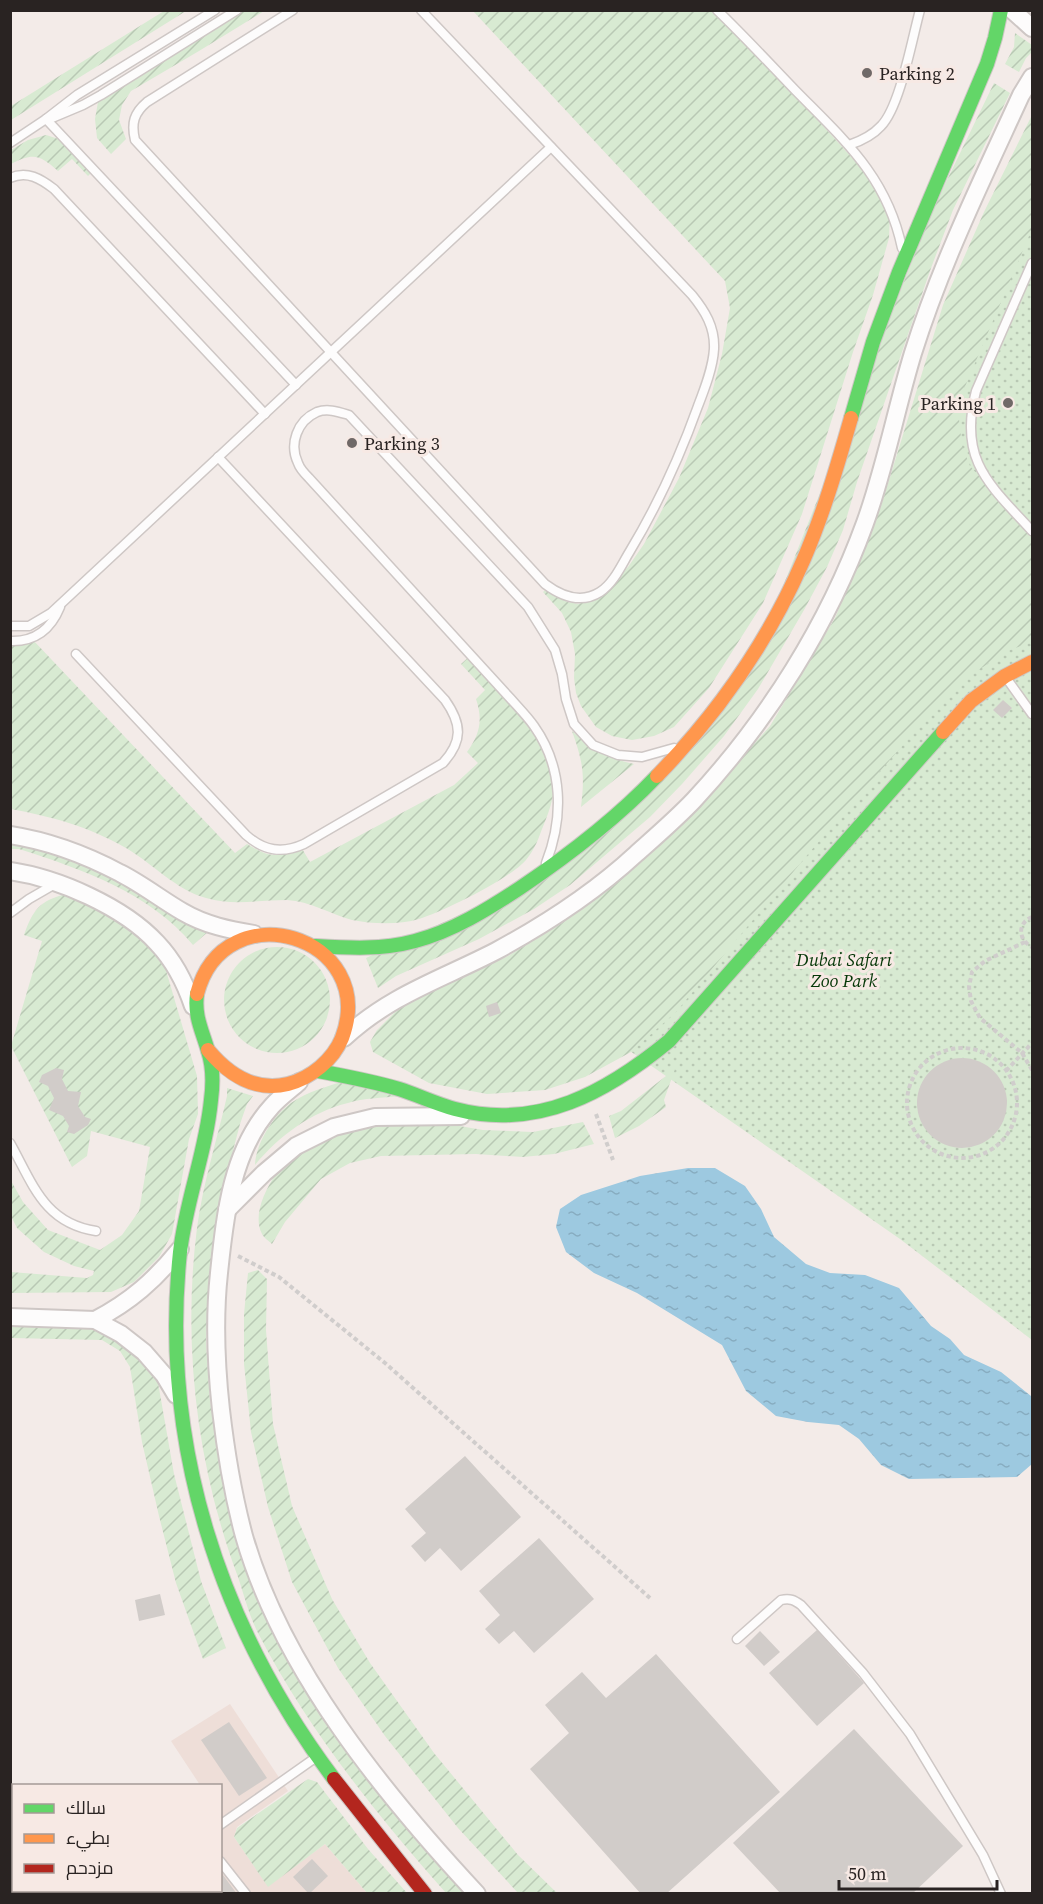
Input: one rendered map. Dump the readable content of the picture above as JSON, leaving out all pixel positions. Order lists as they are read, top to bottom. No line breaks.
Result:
{"parks":["Dubai Safari Zoo Park"],"places":["Parking 2","Parking 1","Parking 3"],"legend":["سالك","بطيء","مزدحم"],"scale_bar":"50 m"}
